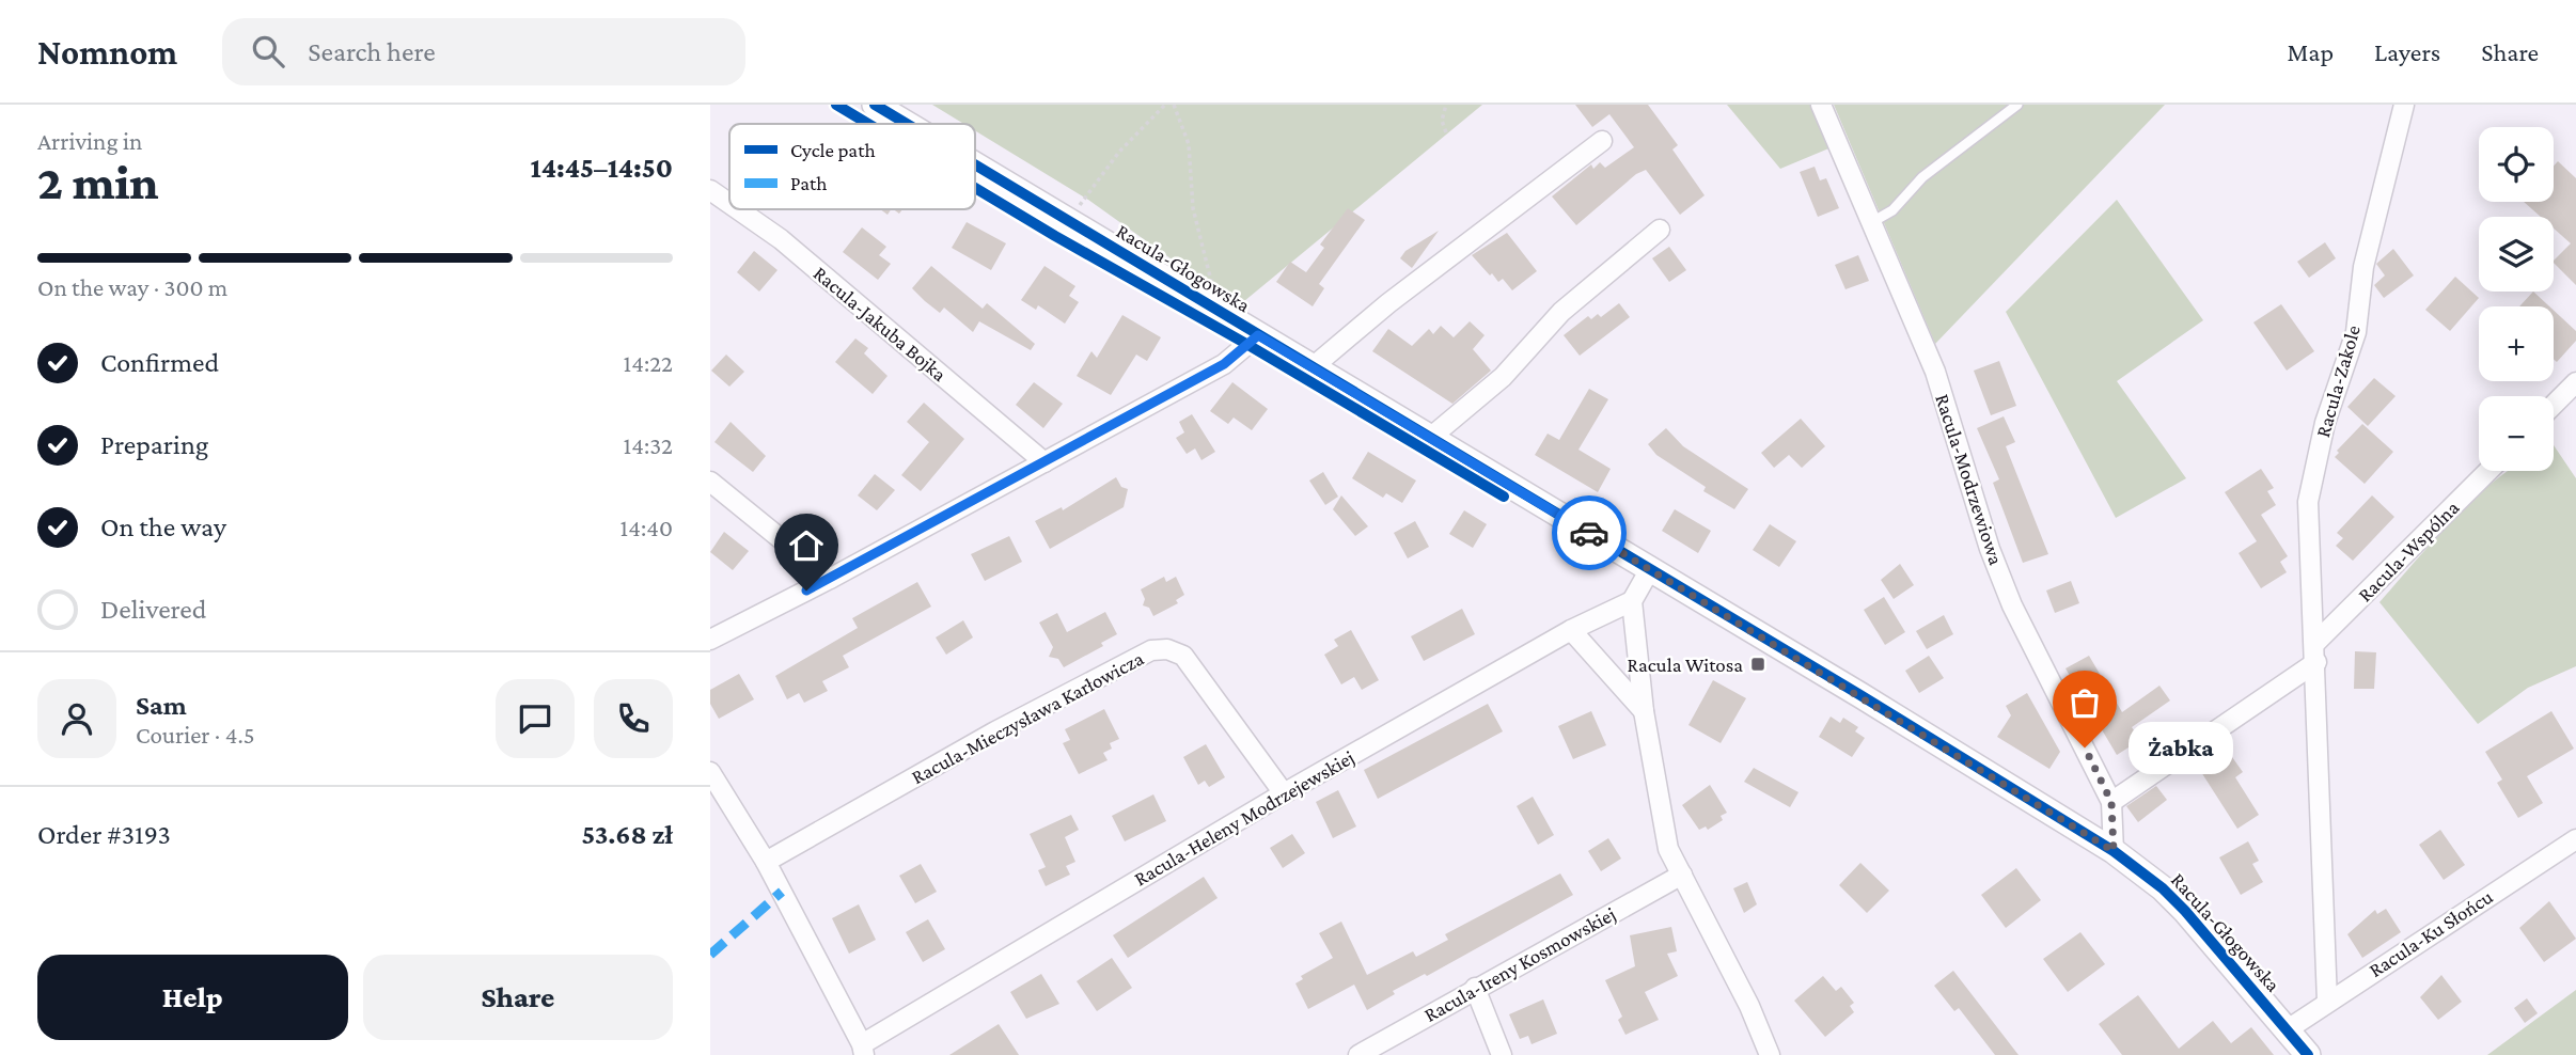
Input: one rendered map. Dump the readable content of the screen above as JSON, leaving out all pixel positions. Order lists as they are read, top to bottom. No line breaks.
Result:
{"streets":{"street":["Racula-Głogowska","Racula-Jakuba Bojka","Racula-Zakole","Racula-Modrzewiowa","Racula-Wspólna","Racula-Mieczysława Karłowicza","Racula-Heleny Modrzejewskiej","Racula-Ku Słońcu","Racula-Ireny Kosmowskiej"]},"crossings":[["Racula-Głogowska","Racula-Modrzewiowa"],["Racula-Głogowska","Racula-Ku Słońcu"],["Racula-Zakole","Racula-Wspólna"],["Racula-Zakole","Racula-Ku Słońcu"],["Racula-Mieczysława Karłowicza","Racula-Heleny Modrzejewskiej"]],"places":{"transit":["Racula Witosa"],"other":["Żabka"]},"legend":["Cycle path","Path"],"page":{"header":"Nomnom","search":"Search here","nav":["Map","Layers","Share"],"heading":["2 min","Arriving in","14:45–14:50"],"panel":["Sam","Courier · 4.5","Order #3193","53.68 zł"],"map_buttons":["+","−"],"bar":"On the way · 300 m","list":[["Confirmed","14:22"],["Preparing","14:32"],["On the way","14:40"],"Delivered"],"bubble":"Żabka","buttons":["Help","Share"]}}
